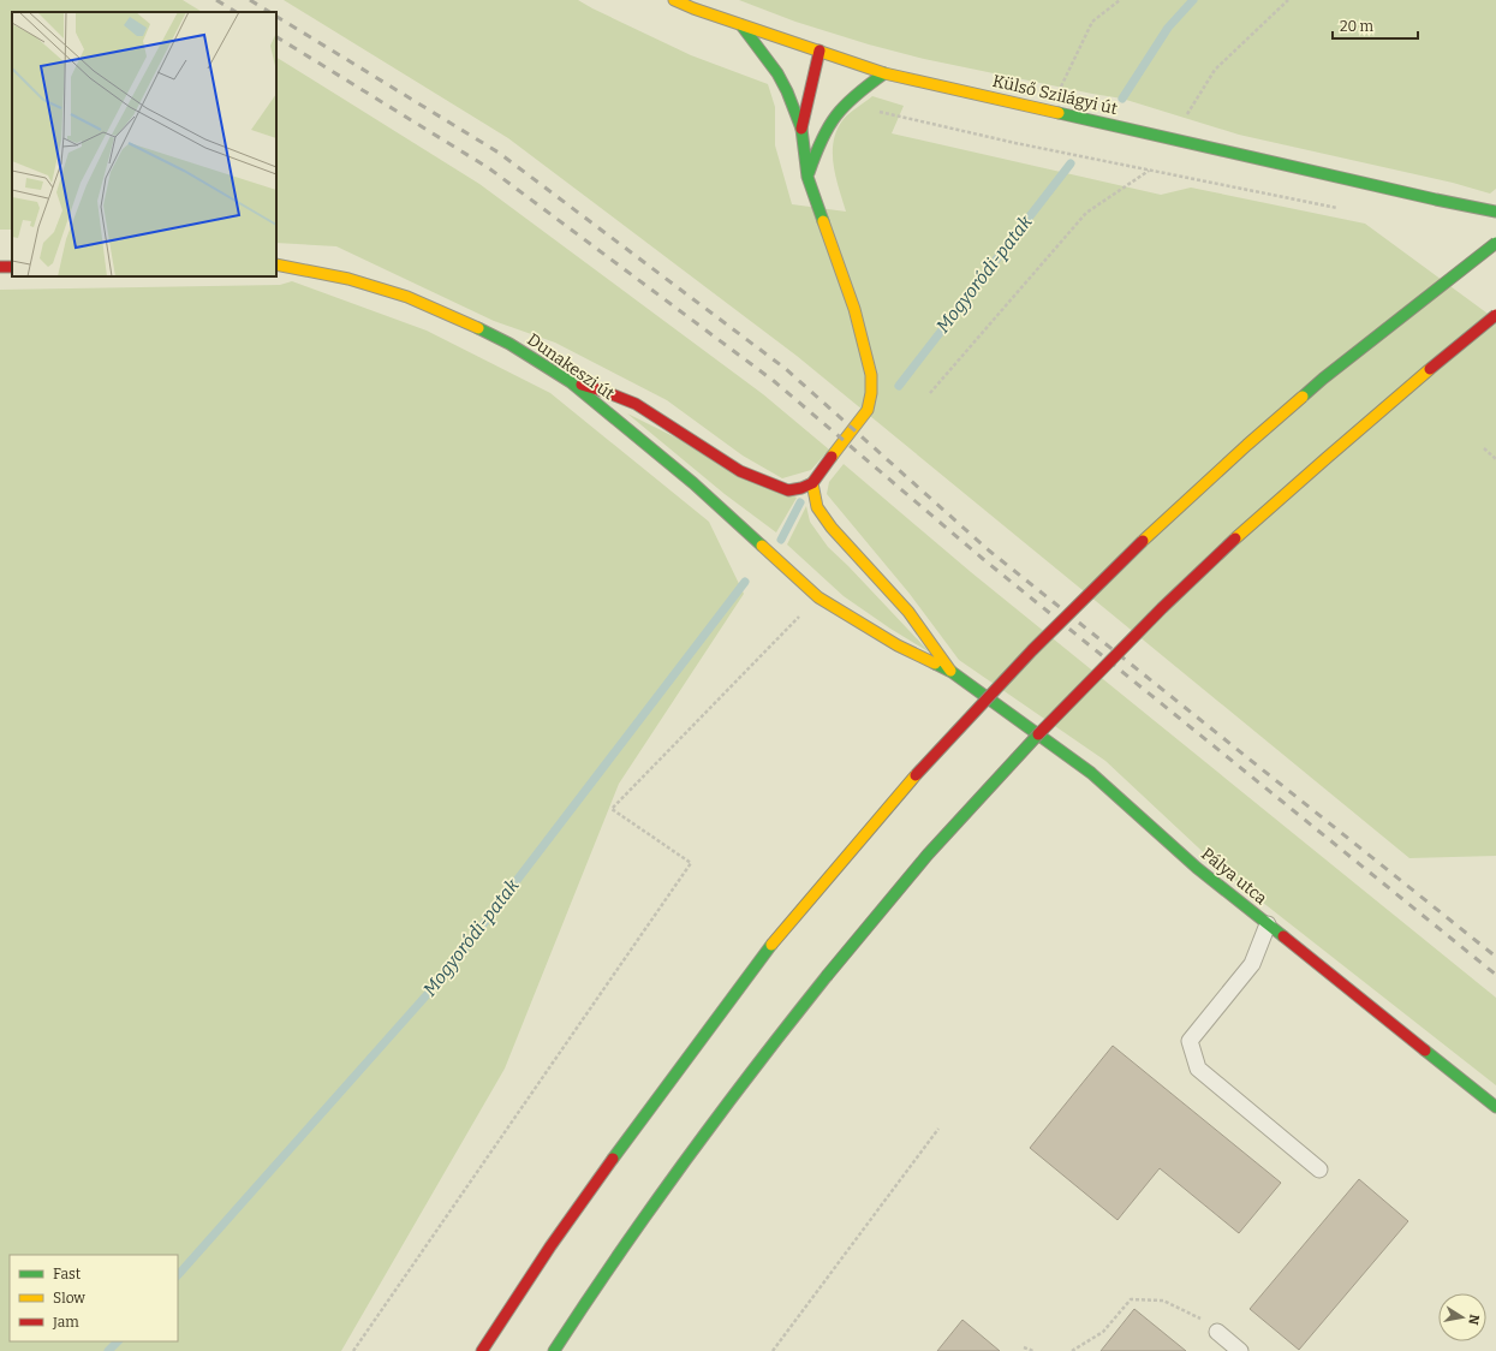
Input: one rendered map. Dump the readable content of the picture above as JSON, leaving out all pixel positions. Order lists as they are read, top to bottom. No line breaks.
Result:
{"streets":{"main road":["Külső Szilágyi út","Dunakeszi út","Pálya utca"]},"crossings":[["Dunakeszi út","Pálya utca"]],"water":["Mogyoródi-patak"],"legend":["Fast","Slow","Jam"],"scale_bar":"20 m","north":"right"}
